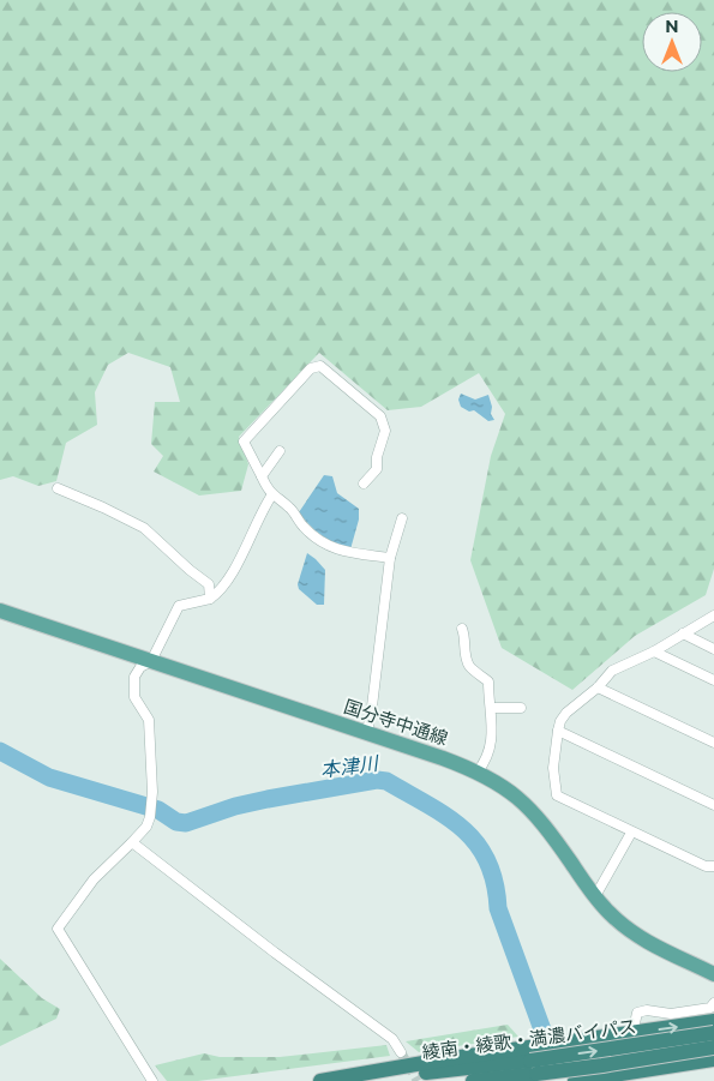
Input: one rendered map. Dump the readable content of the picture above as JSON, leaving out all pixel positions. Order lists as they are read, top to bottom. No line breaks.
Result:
{"streets":{"highway":["綾南・綾歌・満濃バイパス"],"main road":["国分寺中通線"]},"water":["本津川"],"north":"top"}
